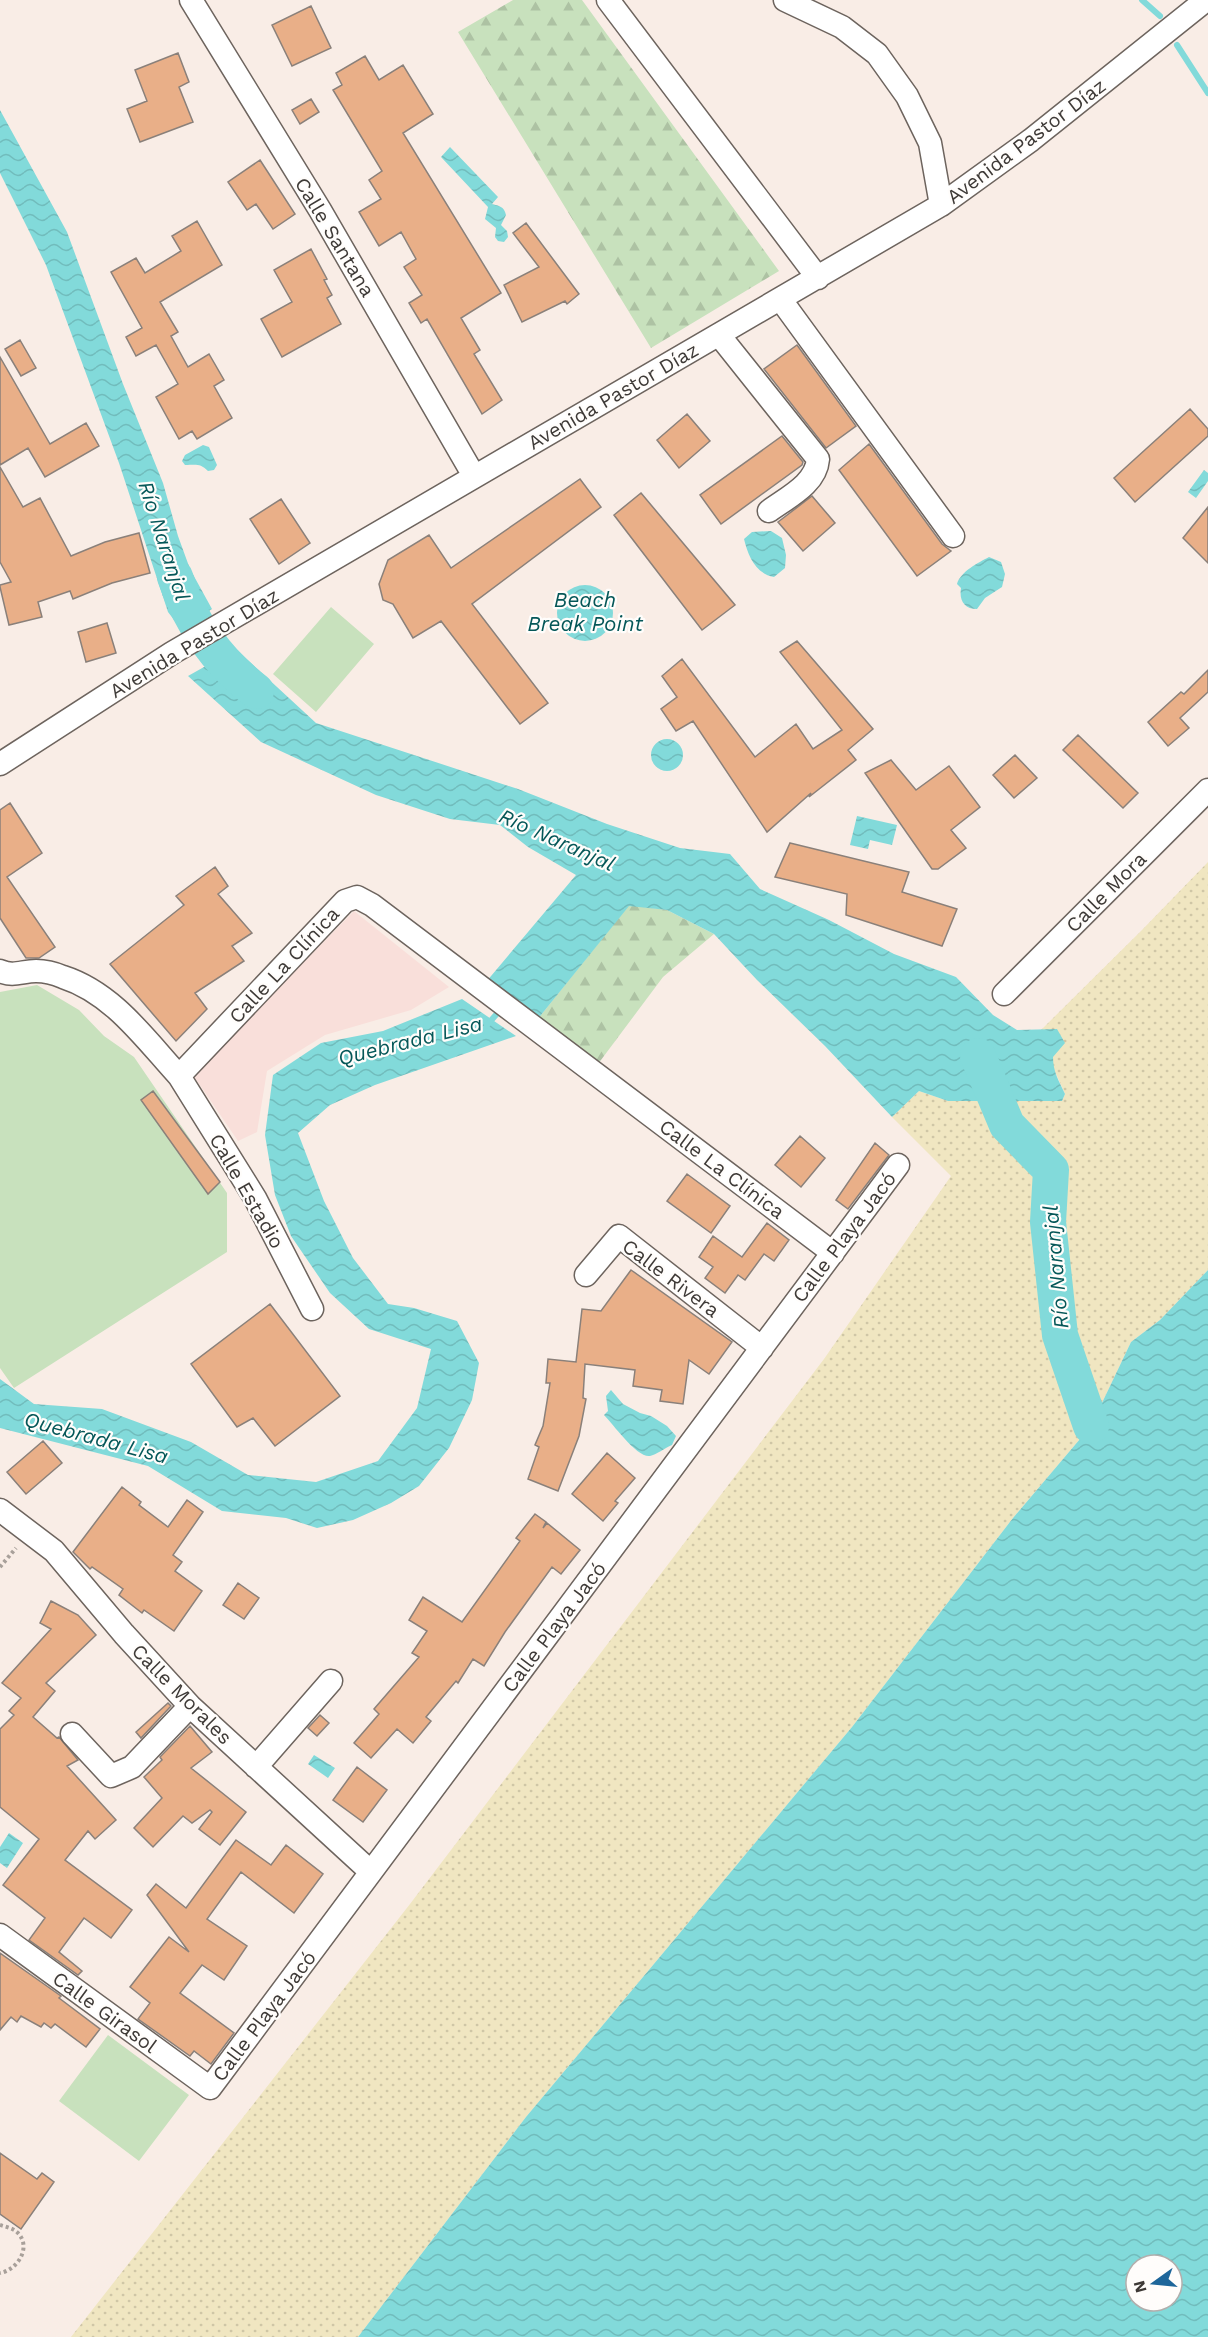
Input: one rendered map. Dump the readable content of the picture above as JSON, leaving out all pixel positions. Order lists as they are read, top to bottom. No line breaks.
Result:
{"streets":{"street":["Avenida Pastor Díaz","Calle Santana","Calle Mora","Calle La Clínica","Calle Estadio","Calle Playa Jacó","Calle Rivera","Calle Morales","Calle Girasol"]},"crossings":[["Avenida Pastor Díaz","Calle Santana"],["Calle La Clínica","Calle Estadio"],["Calle La Clínica","Calle Playa Jacó"],["Calle Playa Jacó","Calle Rivera"],["Calle Playa Jacó","Calle Morales"],["Calle Playa Jacó","Calle Girasol"]],"water":["Río Naranjal","Beach Break Point","Quebrada Lisa"],"north":"left"}
